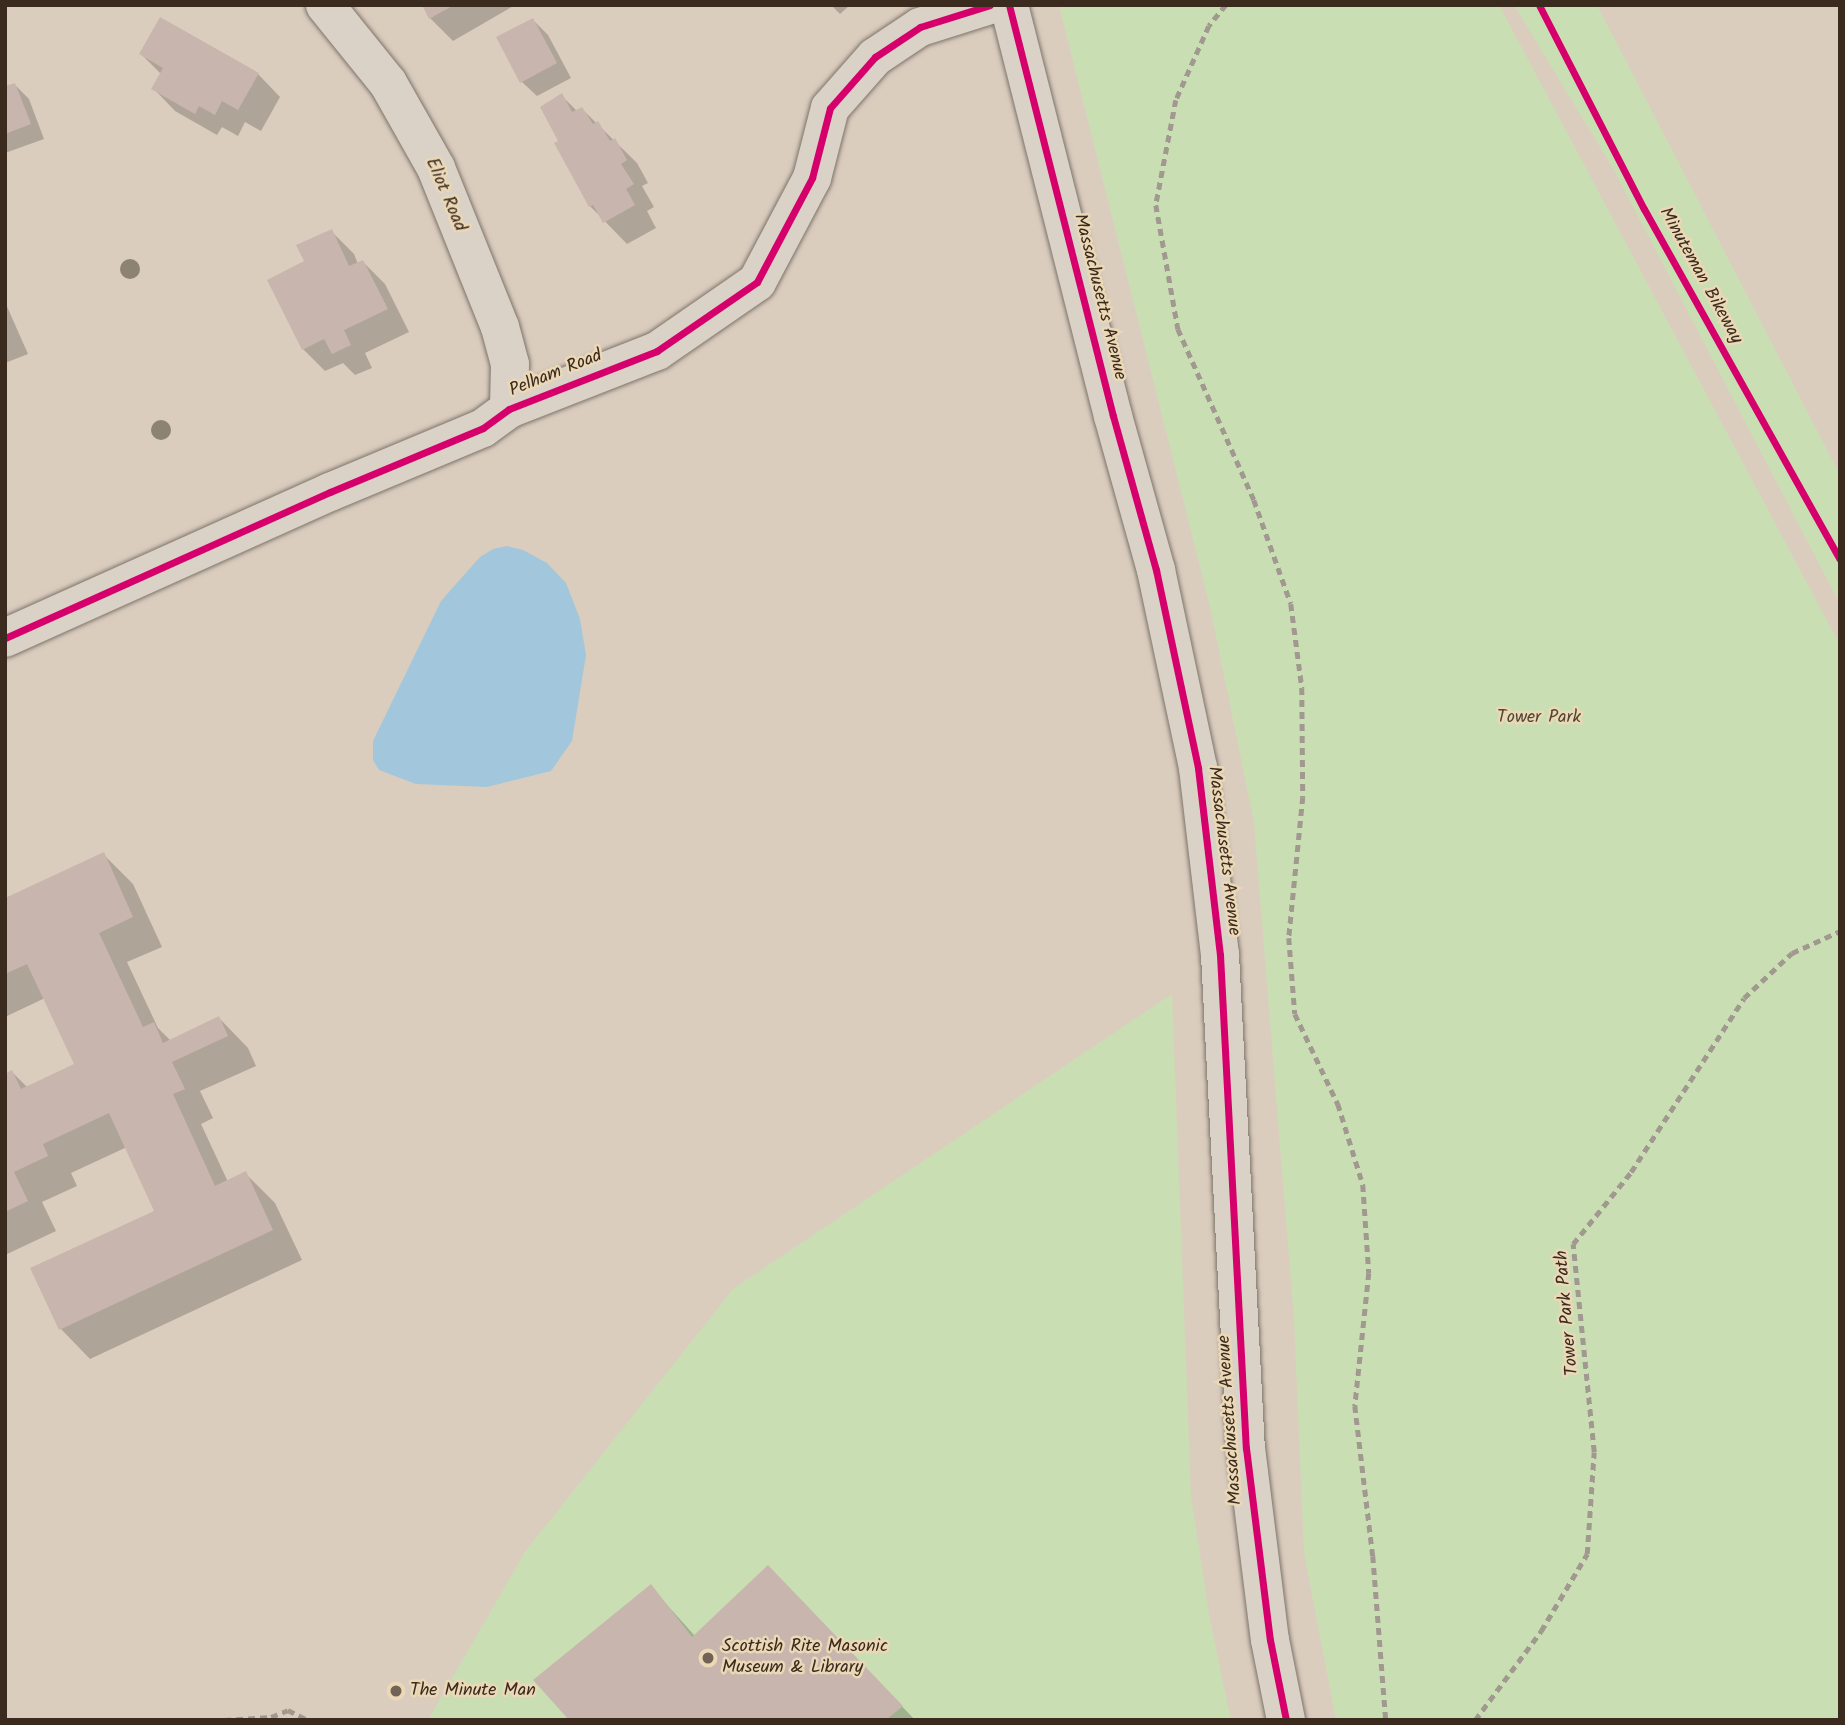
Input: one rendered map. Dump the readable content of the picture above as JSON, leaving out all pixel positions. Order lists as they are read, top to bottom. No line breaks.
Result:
{"streets":{"main road":["Eliot Road","Massachusetts Avenue","Pelham Road"],"path":["Tower Park Path"],"cycle path":["Minuteman Bikeway"]},"crossings":[["Eliot Road","Pelham Road"]],"parks":["Tower Park"],"places":["Scottish Rite Masonic Museum & Library","The Minute Man"]}
